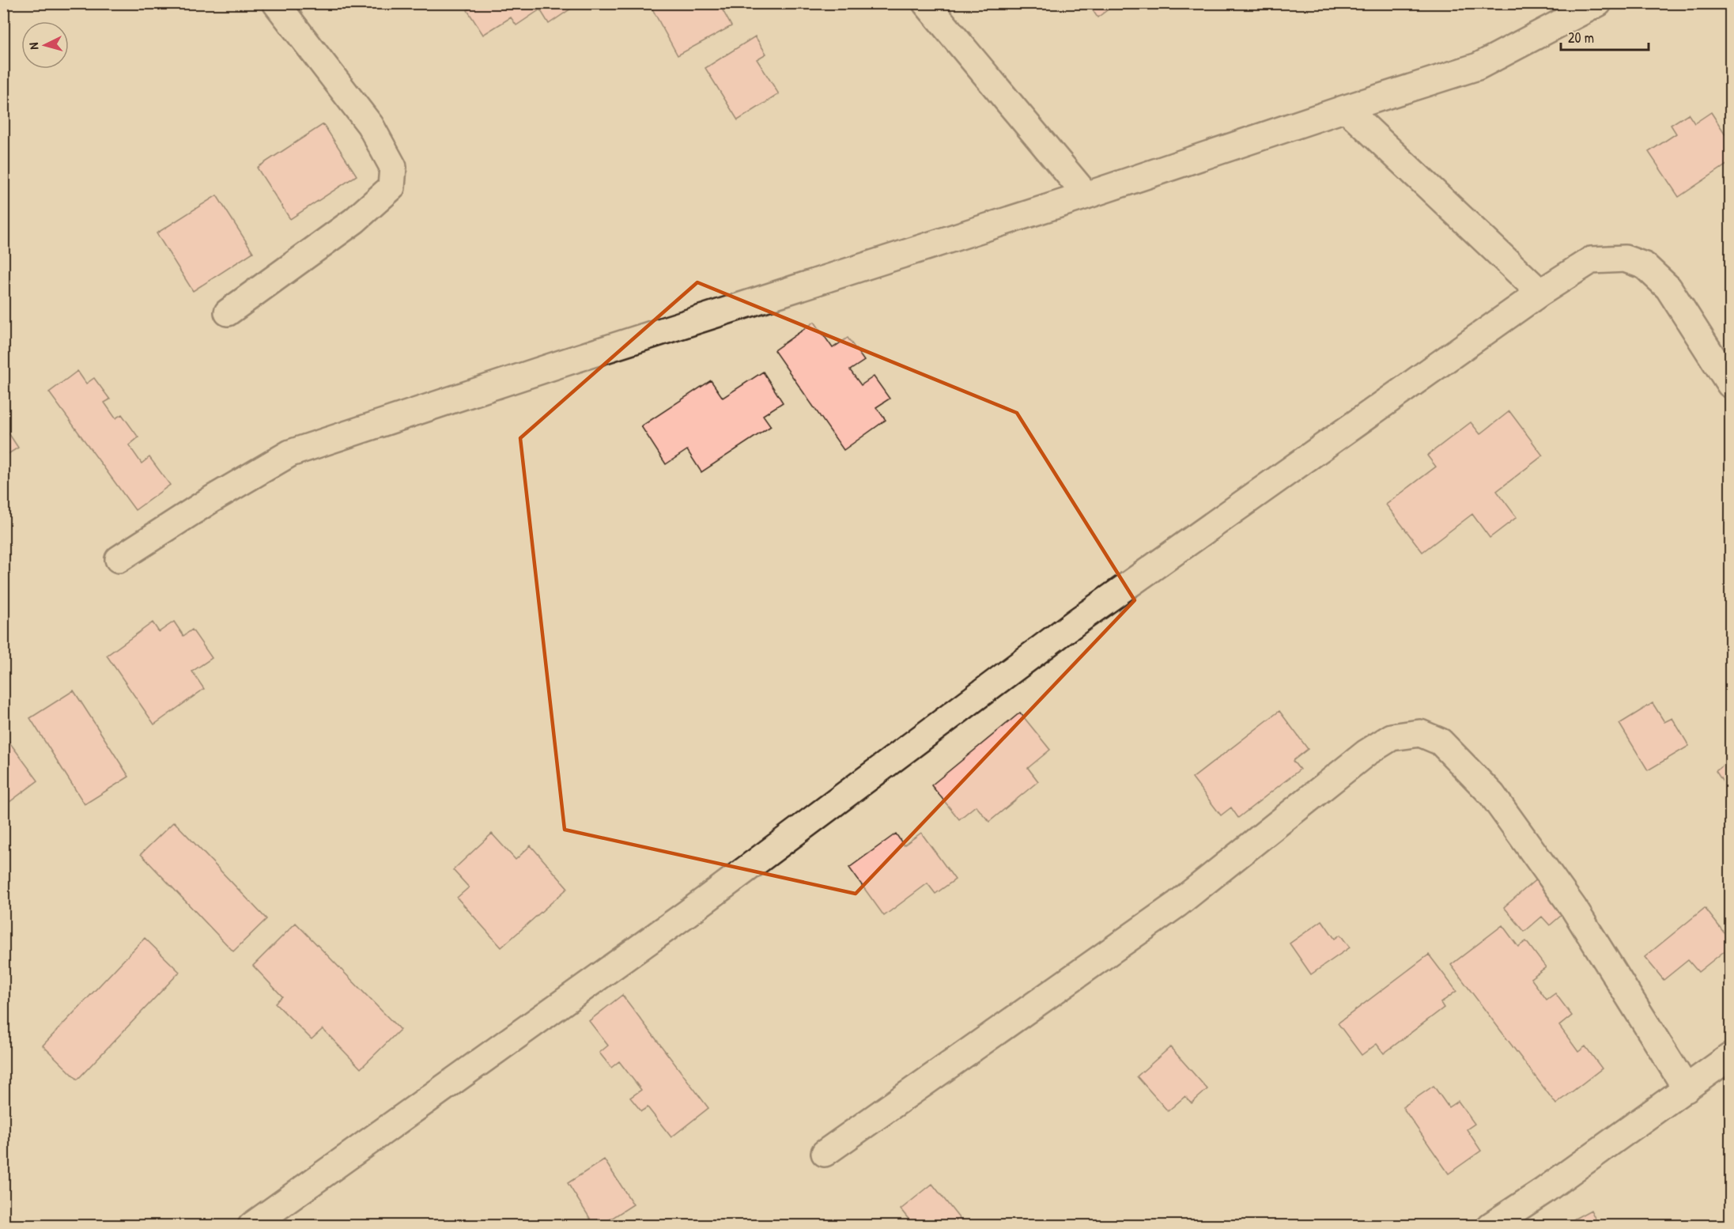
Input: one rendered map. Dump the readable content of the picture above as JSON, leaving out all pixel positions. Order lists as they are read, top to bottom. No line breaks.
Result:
{"scale_bar":"20 m","north":"left"}
